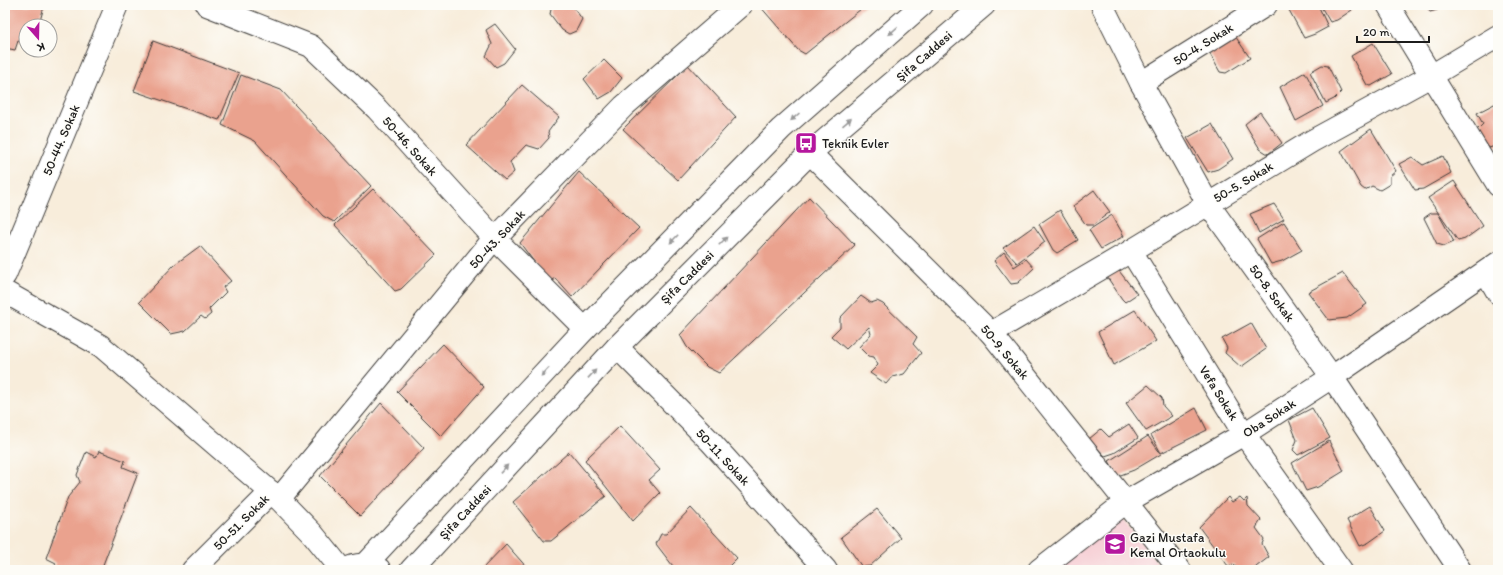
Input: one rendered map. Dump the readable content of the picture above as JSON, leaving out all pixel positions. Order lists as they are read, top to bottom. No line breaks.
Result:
{"streets":{"street":["50-4. Sokak","Şifa Caddesi","50-44. Sokak","50-46. Sokak","50-5. Sokak","50-43. Sokak","50-8. Sokak","50-9. Sokak","Vefa Sokak","Oba Sokak","50-11. Sokak","50-51. Sokak"]},"crossings":[["50-4. Sokak","50-8. Sokak"],["Şifa Caddesi","50-9. Sokak"],["Şifa Caddesi","50-11. Sokak"],["50-46. Sokak","50-43. Sokak"],["50-5. Sokak","50-8. Sokak"],["50-5. Sokak","50-9. Sokak"],["50-5. Sokak","Vefa Sokak"],["50-43. Sokak","50-51. Sokak"],["50-8. Sokak","Oba Sokak"],["50-9. Sokak","Oba Sokak"],["Vefa Sokak","Oba Sokak"]],"places":{"bus stop":["Teknik Evler"],"school or university":["Gazi Mustafa Kemal Ortaokulu"]},"scale_bar":"20 m","north":"bottom"}
